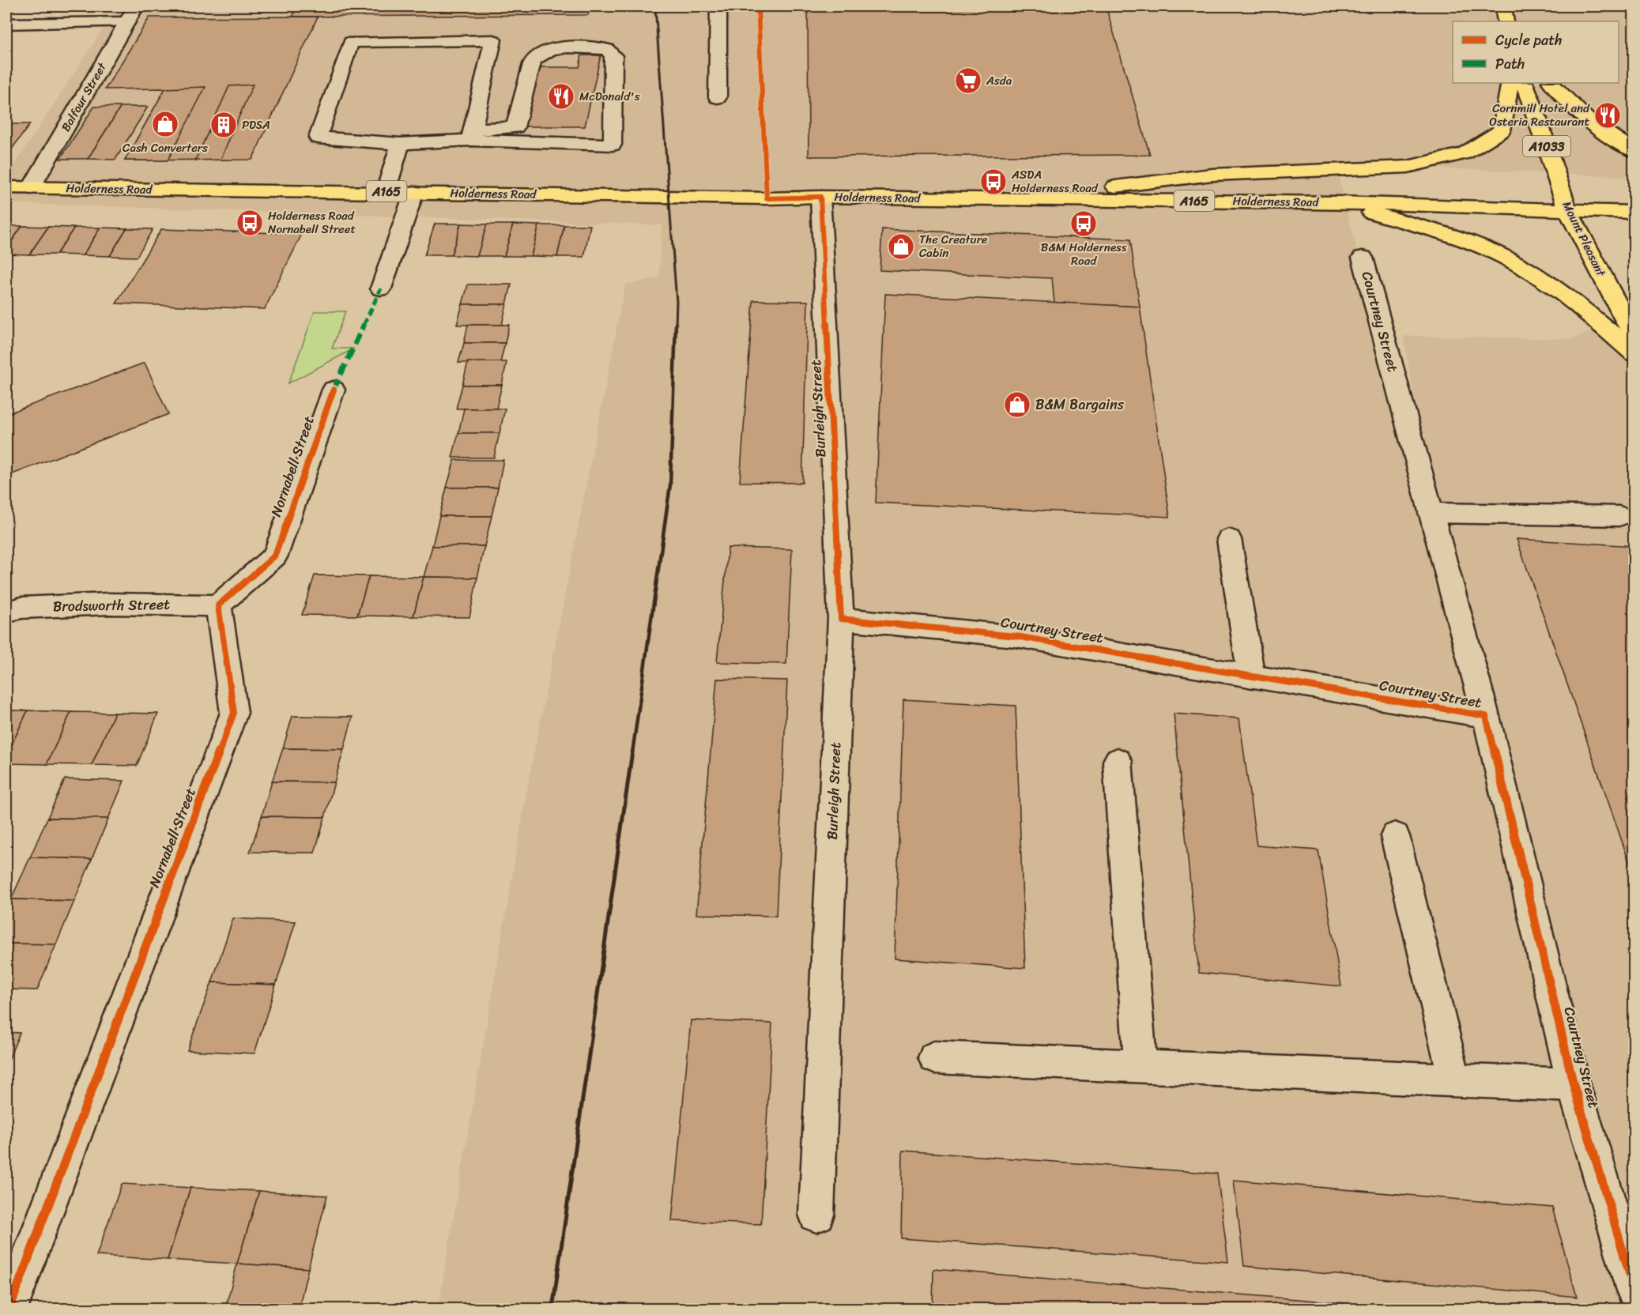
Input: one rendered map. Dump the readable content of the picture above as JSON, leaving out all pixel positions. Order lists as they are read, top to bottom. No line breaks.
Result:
{"streets":{"highway":["A1033","Holderness Road","A165","Mount Pleasant"],"street":["Balfour Street","Courtney Street","Burleigh Street","Nornabell Street","Brodsworth Street"]},"crossings":[["Balfour Street","Holderness Road"],["Holderness Road","Mount Pleasant"],["Holderness Road","Burleigh Street"],["Courtney Street","Burleigh Street"],["Nornabell Street","Brodsworth Street"]],"places":{"supermarket":["Asda"],"restaurant":["McDonald's","Cornmill Hotel and Osteria Restaurant"],"shop":["Cash Converters","The Creature Cabin","B&M Bargains"],"building":["PDSA"],"bus stop":["ASDA Holderness Road","Holderness Road Nornabell Street","B&M Holderness Road"]},"legend":["Cycle path","Path"]}
